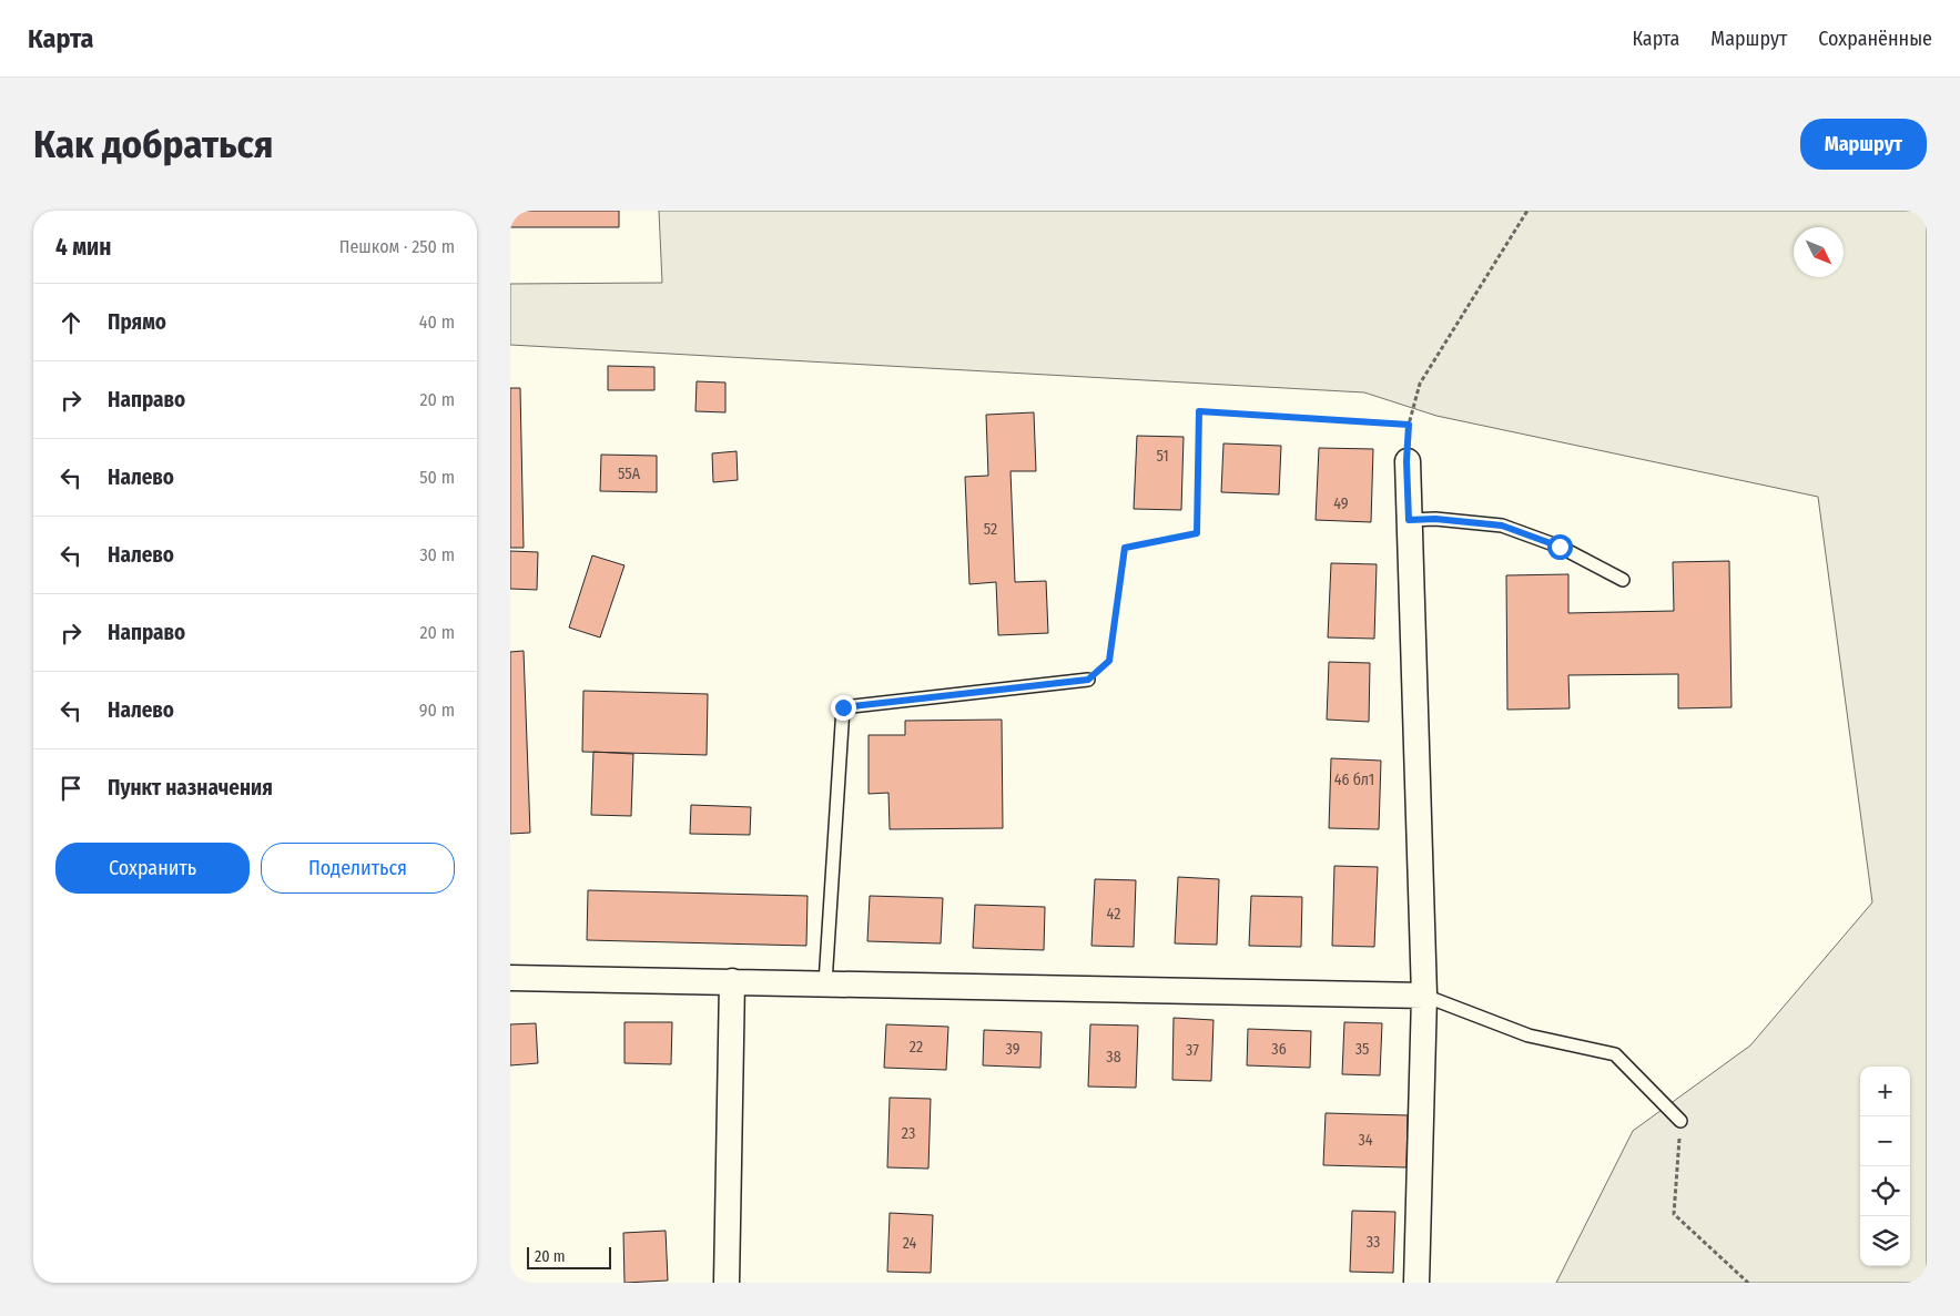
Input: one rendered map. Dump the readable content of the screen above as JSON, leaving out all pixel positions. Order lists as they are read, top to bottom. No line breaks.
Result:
{"house_numbers":["51","55А","49","52","46 бл1","42","22","39","36","35","37","38","23","34","33","24"],"scale_bar":"20 m","north":"bottom right","page":{"header":"Карта","nav":["Карта","Маршрут","Сохранённые"],"buttons":["Маршрут",["Сохранить","Поделиться"]],"title":"Как добраться","heading":["4 мин","Пешком · 250 m"],"list":[["Прямо","40 m"],["Направо","20 m"],["Налево","50 m"],["Налево","30 m"],["Направо","20 m"],["Налево","90 m"],"Пункт назначения"],"map_buttons":["+","−"],"scale":"20 m"}}
